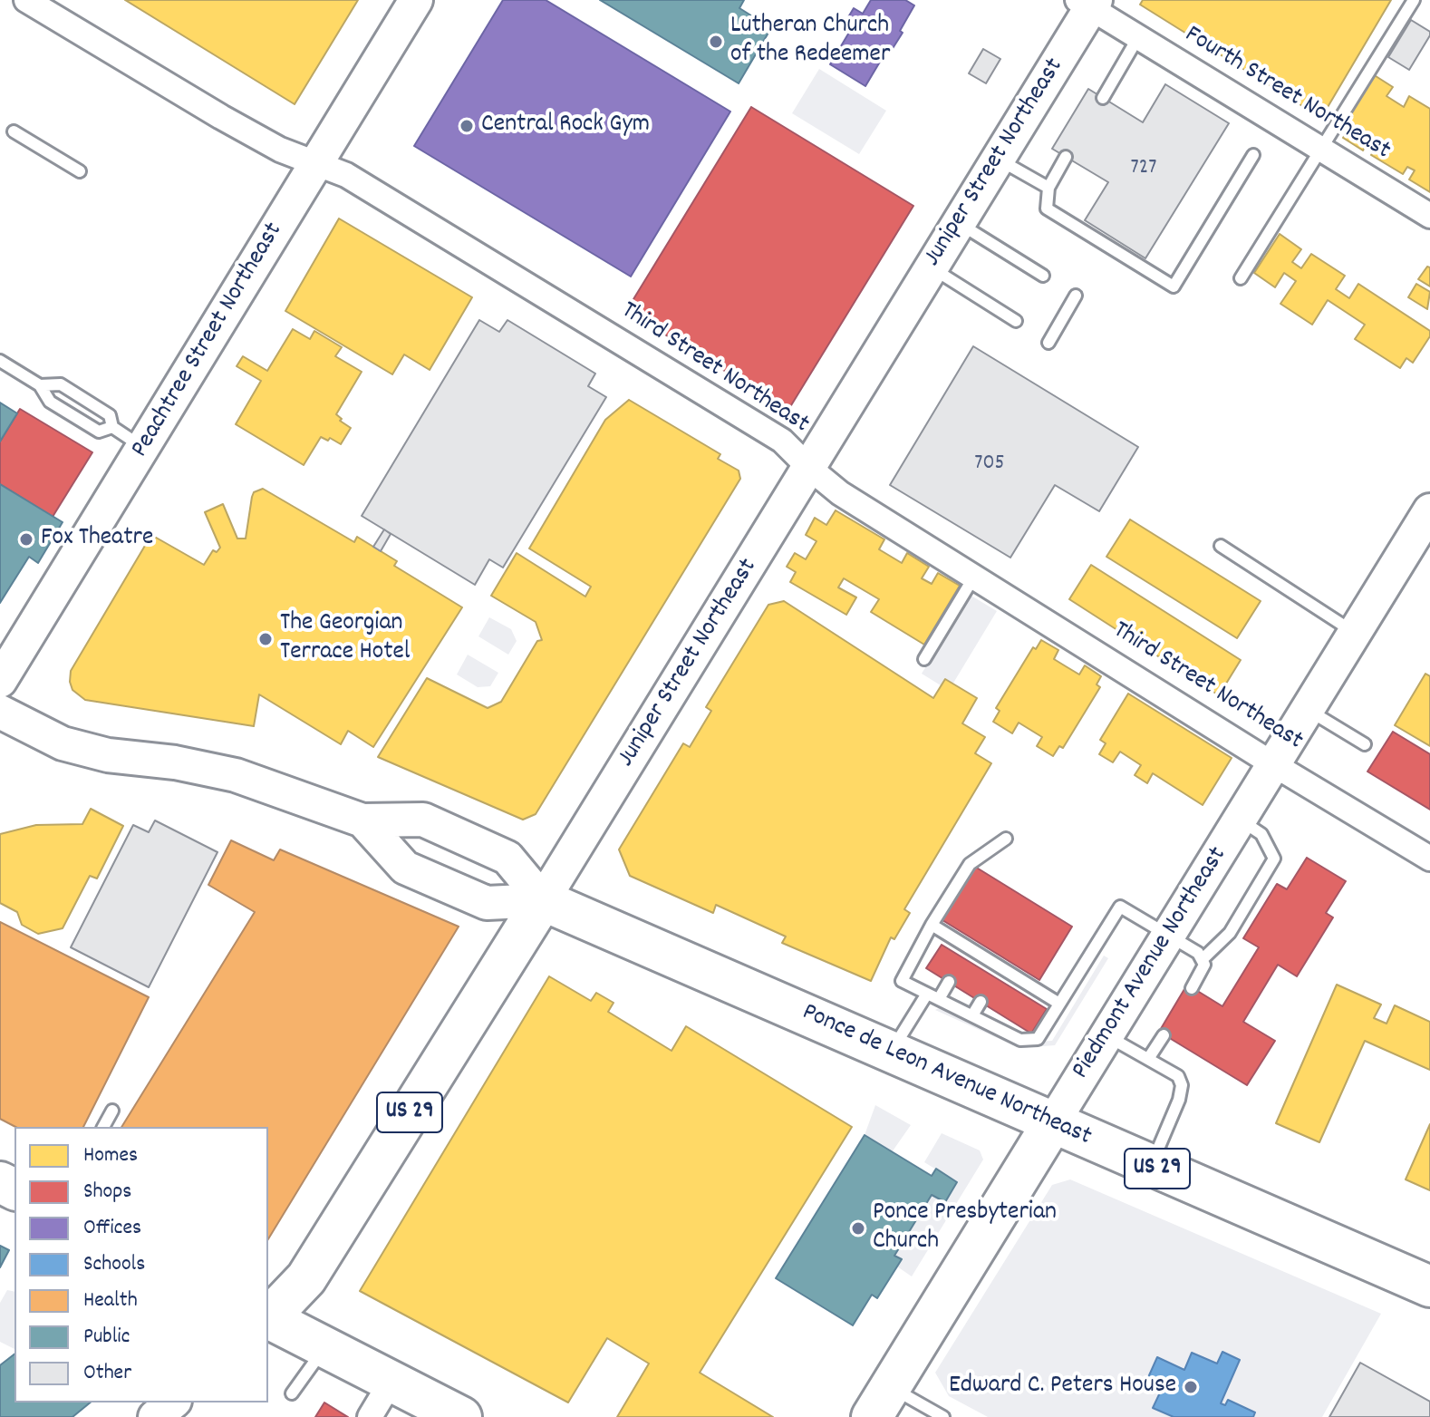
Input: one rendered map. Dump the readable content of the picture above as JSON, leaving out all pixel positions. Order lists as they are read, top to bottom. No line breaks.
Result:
{"streets":{"highway":["Juniper Street Northeast","Piedmont Avenue Northeast","Ponce de Leon Avenue Northeast","US 29"],"main road":["Peachtree Street Northeast"],"street":["Fourth Street Northeast","Third Street Northeast"]},"crossings":[["Fourth Street Northeast","Juniper Street Northeast"],["Juniper Street Northeast","Third Street Northeast"],["Juniper Street Northeast","Ponce de Leon Avenue Northeast"],["Peachtree Street Northeast","Third Street Northeast"],["Third Street Northeast","Piedmont Avenue Northeast"],["Piedmont Avenue Northeast","Ponce de Leon Avenue Northeast"]],"places":["Lutheran Church of the Redeemer","Central Rock Gym","Fox Theatre","The Georgian Terrace Hotel","Ponce Presbyterian Church","Edward C. Peters House"],"house_numbers":["727","705"],"legend":["Homes","Shops","Offices","Schools","Health","Public","Other"]}
